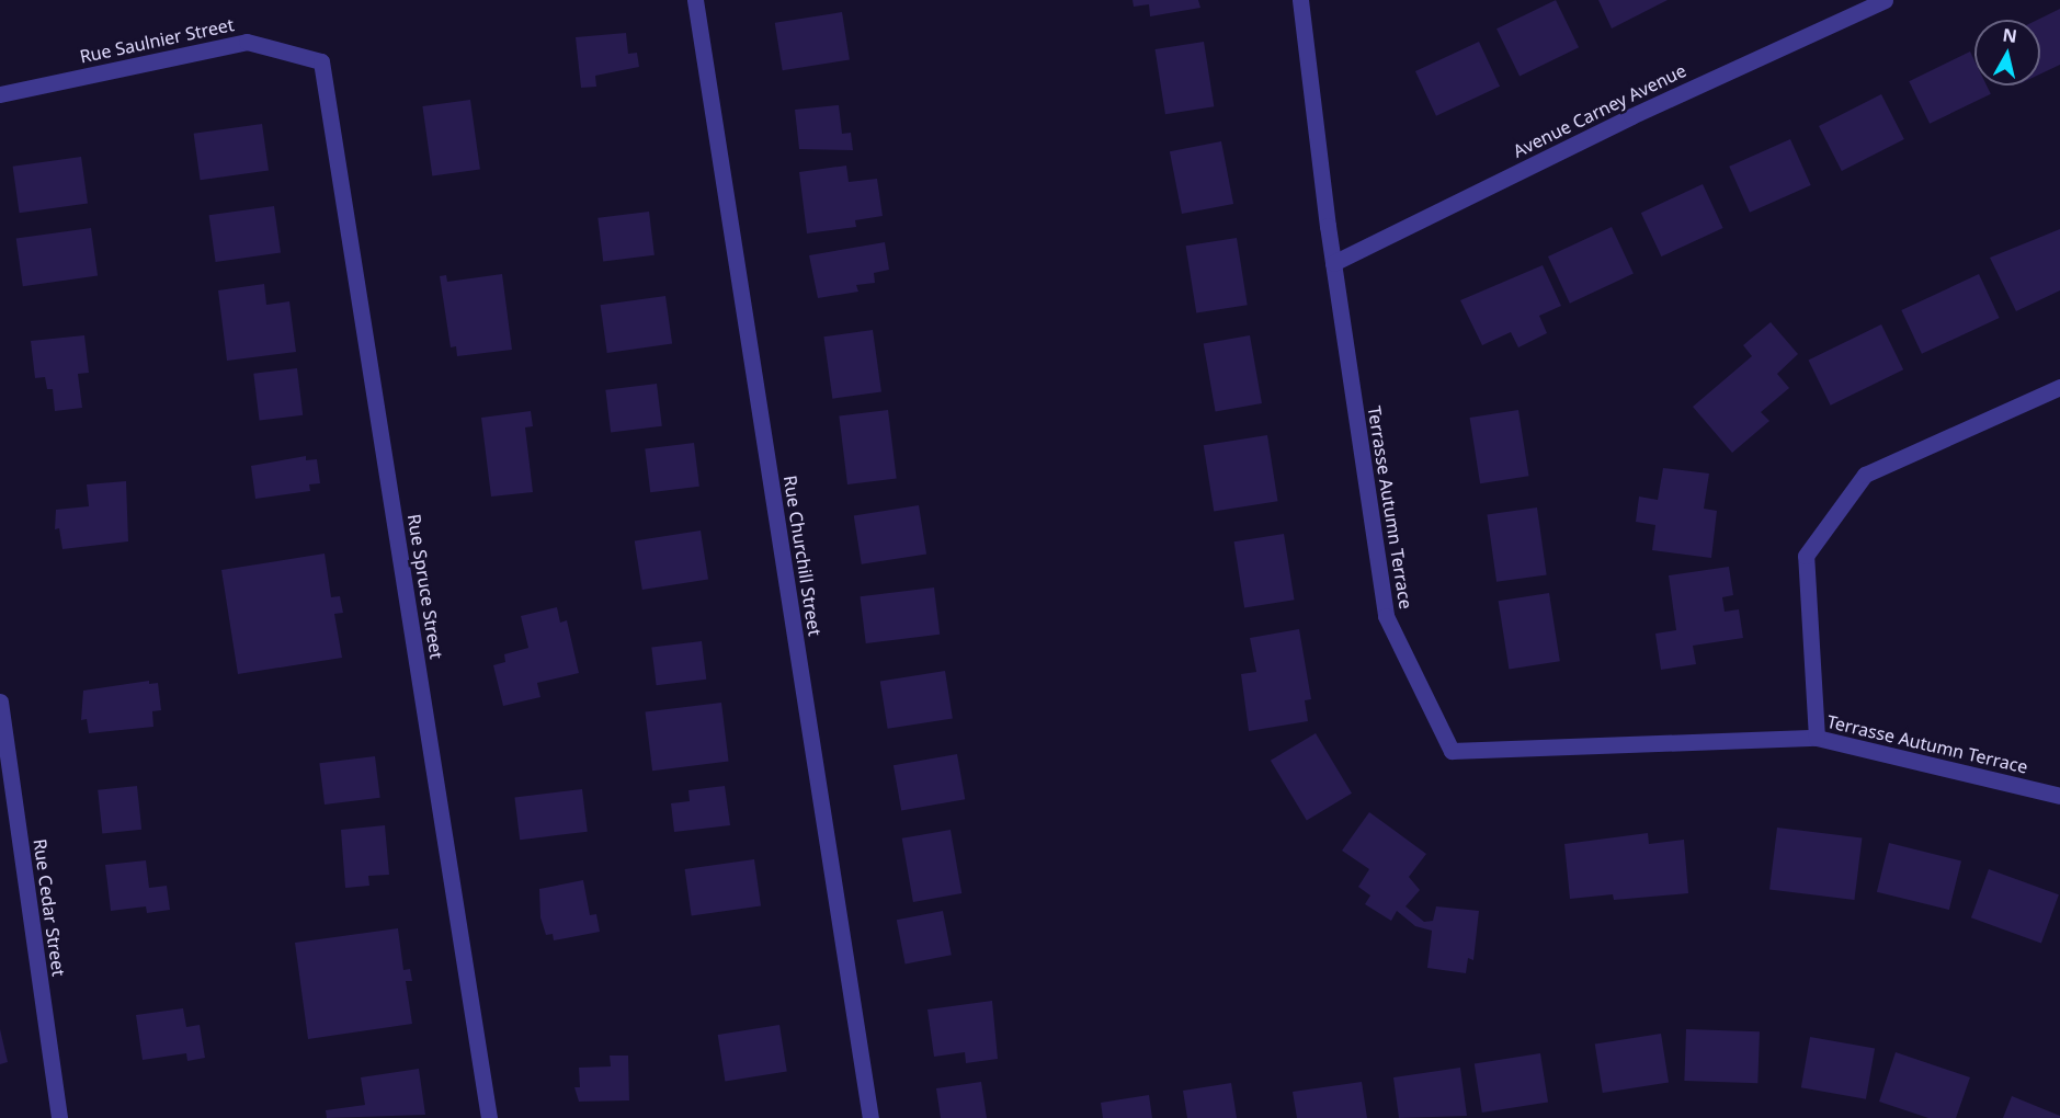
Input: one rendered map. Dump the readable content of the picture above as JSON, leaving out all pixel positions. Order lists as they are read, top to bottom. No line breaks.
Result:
{"streets":{"street":["Rue Saulnier Street","Avenue Carney Avenue","Terrasse Autumn Terrace","Rue Churchill Street","Rue Spruce Street","Rue Cedar Street"]},"crossings":[["Rue Saulnier Street","Rue Spruce Street"],["Avenue Carney Avenue","Terrasse Autumn Terrace"]],"north":"top"}
